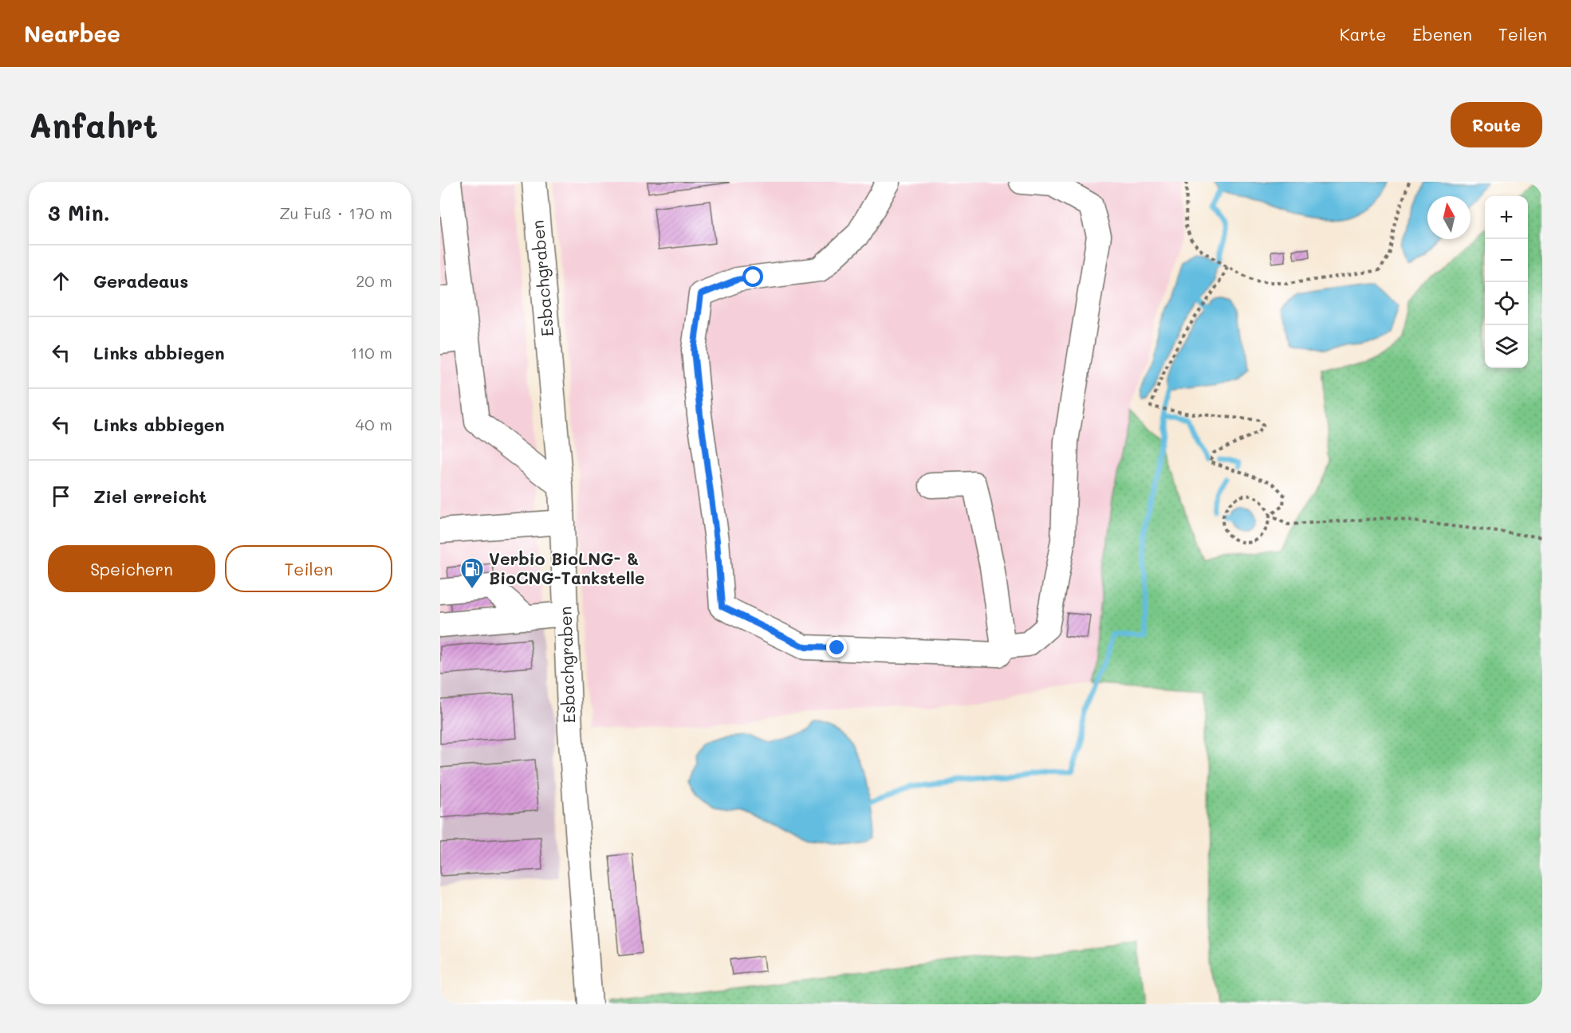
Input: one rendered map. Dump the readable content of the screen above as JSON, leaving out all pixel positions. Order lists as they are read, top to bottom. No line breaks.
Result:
{"streets":{"street":["Esbachgraben"]},"places":{"fuel station":["Verbio BioLNG- & BioCNG-Tankstelle"]},"north":"top","page":{"header":"Nearbee","nav":["Karte","Ebenen","Teilen"],"buttons":["Route",["Speichern","Teilen"]],"title":"Anfahrt","heading":["3 Min.","Zu Fuß · 170 m"],"map_buttons":["+","−"],"list":[["Geradeaus","20 m"],["Links abbiegen","110 m"],["Links abbiegen","40 m"],"Ziel erreicht"]}}
